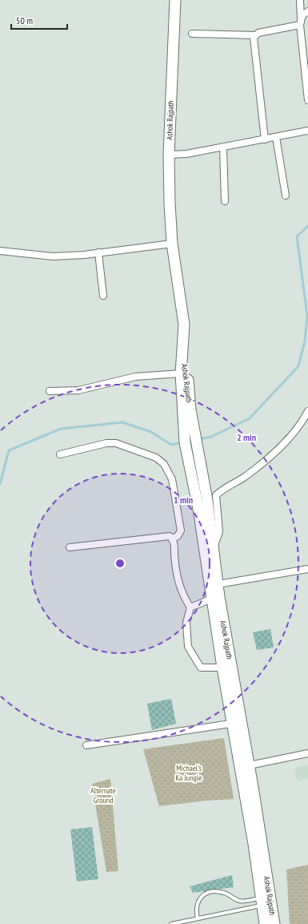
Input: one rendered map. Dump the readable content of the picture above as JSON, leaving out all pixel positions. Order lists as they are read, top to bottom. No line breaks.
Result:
{"streets":{"main road":["Ashok Rajpath"]},"parks":["Michael's Ka Jungle","Alternate Ground"],"scale_bar":"50 m","rings":["2 min","1 min"]}
